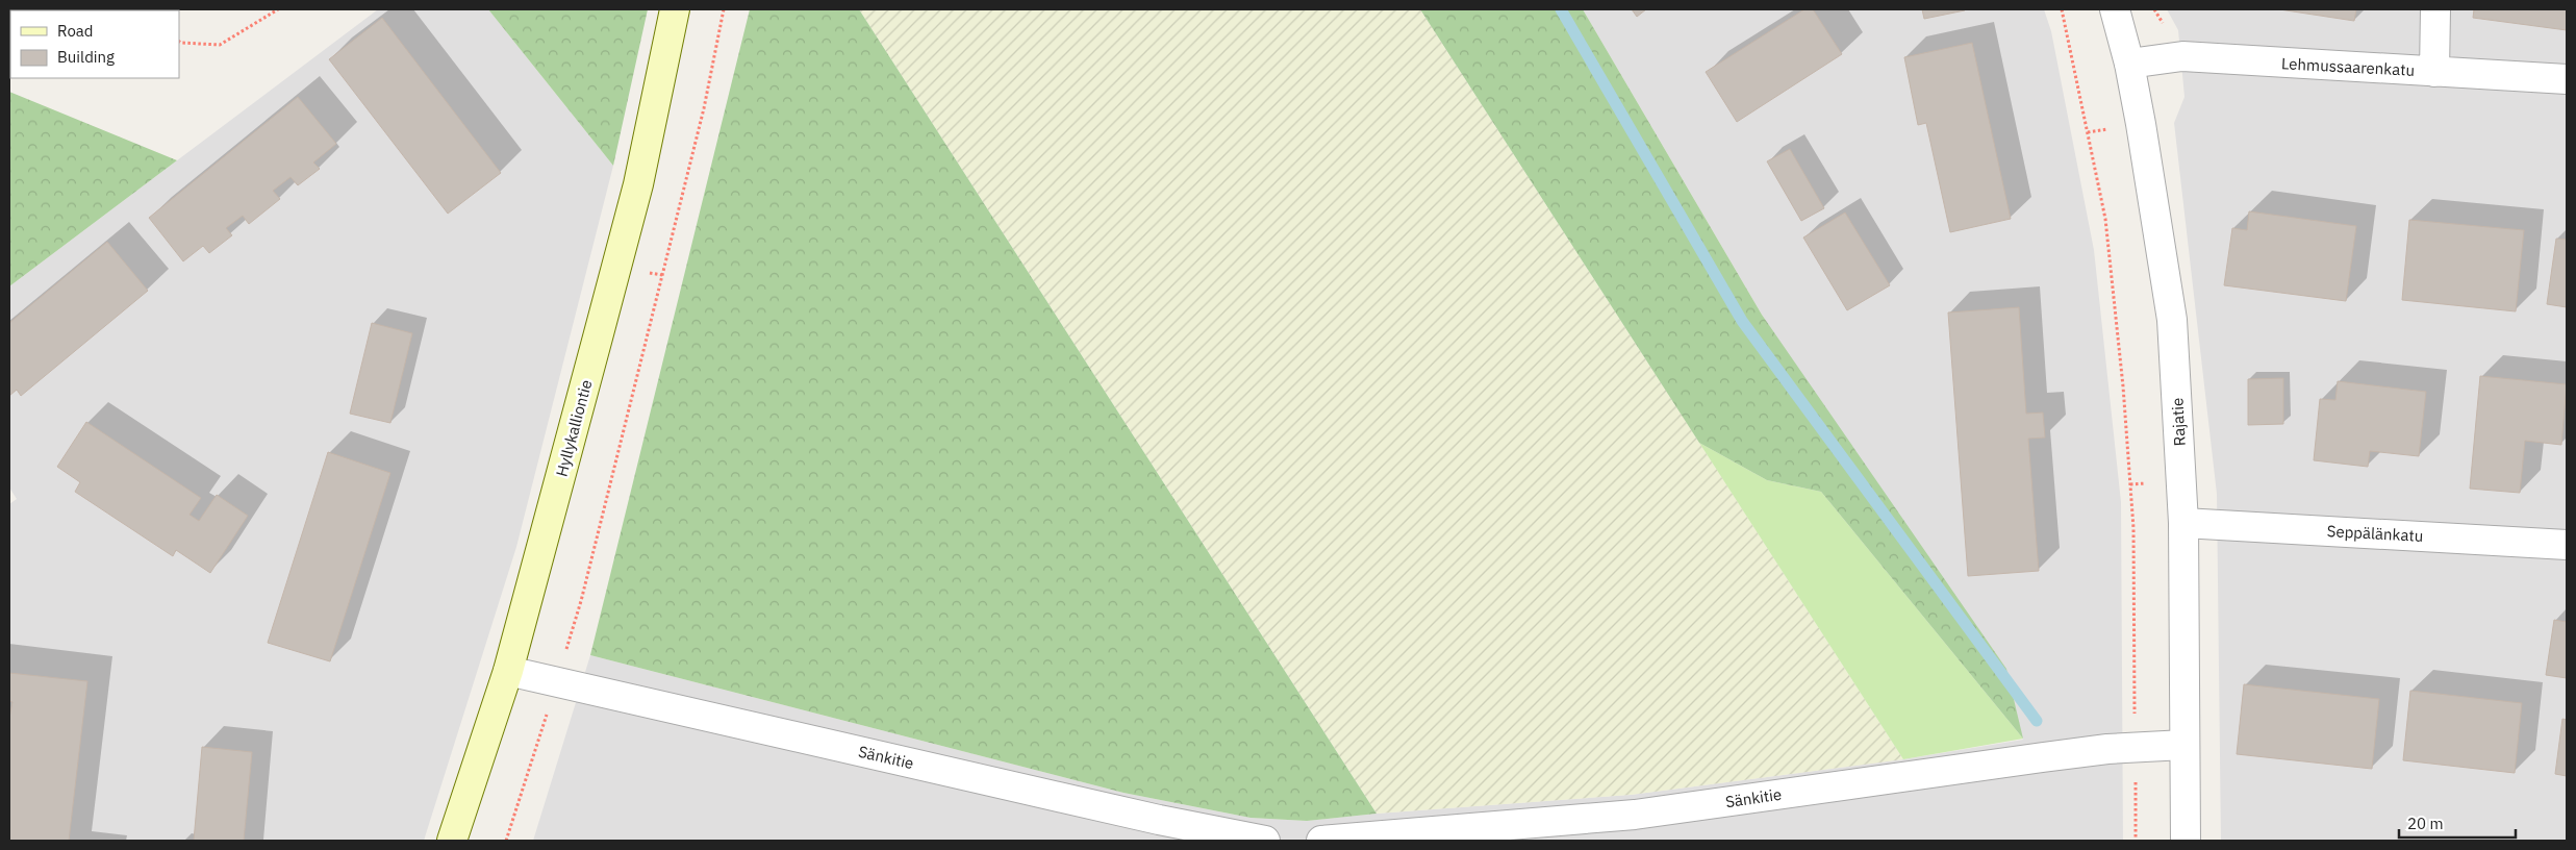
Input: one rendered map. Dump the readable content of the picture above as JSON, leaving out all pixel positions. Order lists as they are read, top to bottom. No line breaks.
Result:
{"streets":{"main road":["Hyllykalliontie"],"street":["Lehmussaarenkatu","Rajatie","Seppälänkatu","Sänkitie"]},"crossings":[["Lehmussaarenkatu","Rajatie"],["Rajatie","Seppälänkatu"],["Rajatie","Sänkitie"],["Hyllykalliontie","Sänkitie"]],"legend":["Road","Building"],"scale_bar":"20 m"}
